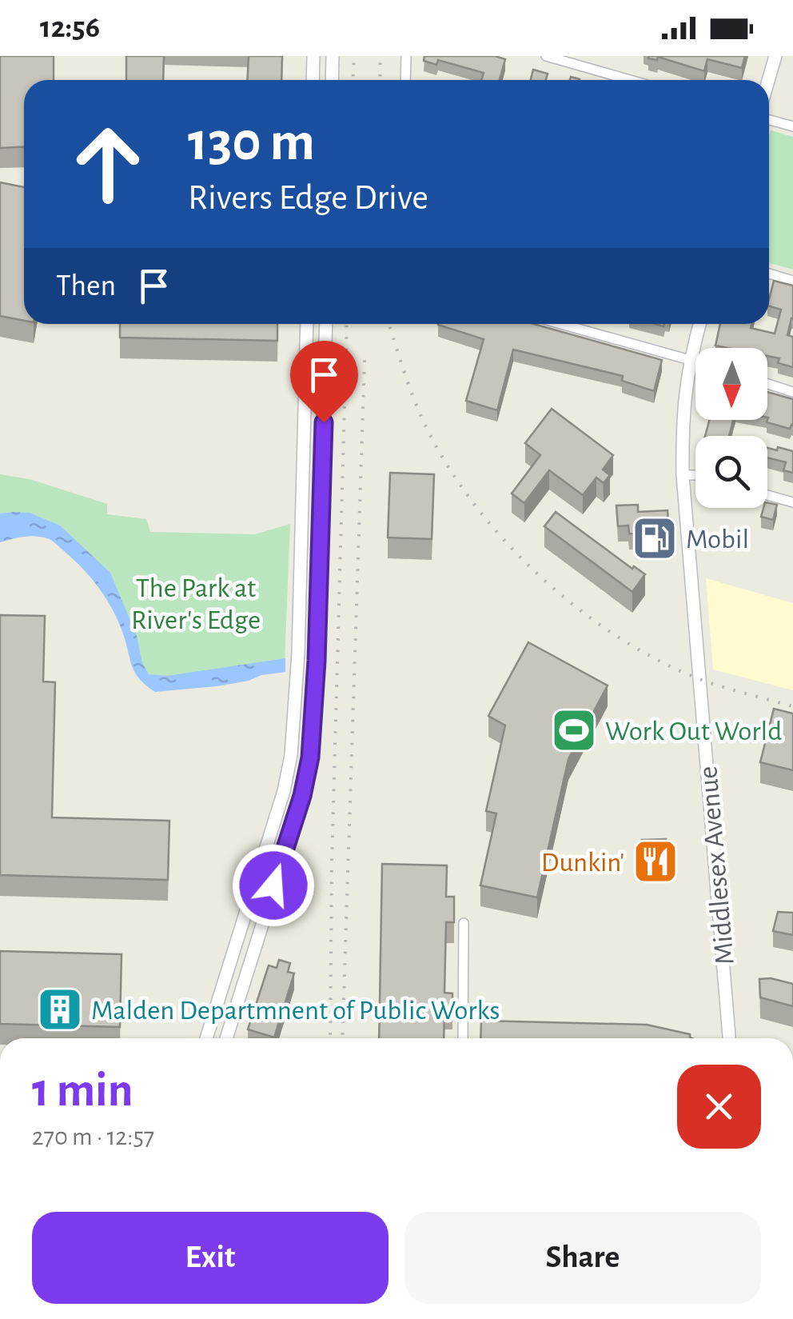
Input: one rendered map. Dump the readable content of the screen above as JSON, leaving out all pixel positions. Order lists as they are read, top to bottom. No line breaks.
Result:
{"streets":{"main road":["Middlesex Avenue"]},"parks":["The Park at River's Edge"],"places":{"fuel station":["Mobil"],"sports":["Work Out World"],"restaurant":["Dunkin'"],"building":["Malden Departmnent of Public Works"]},"north":"bottom","page":{"status":"12:56","turn":["130 m","Rivers Edge Drive"],"then":"Then","heading":["1 min","270 m · 12:57"],"buttons":["Exit","Share"]}}
